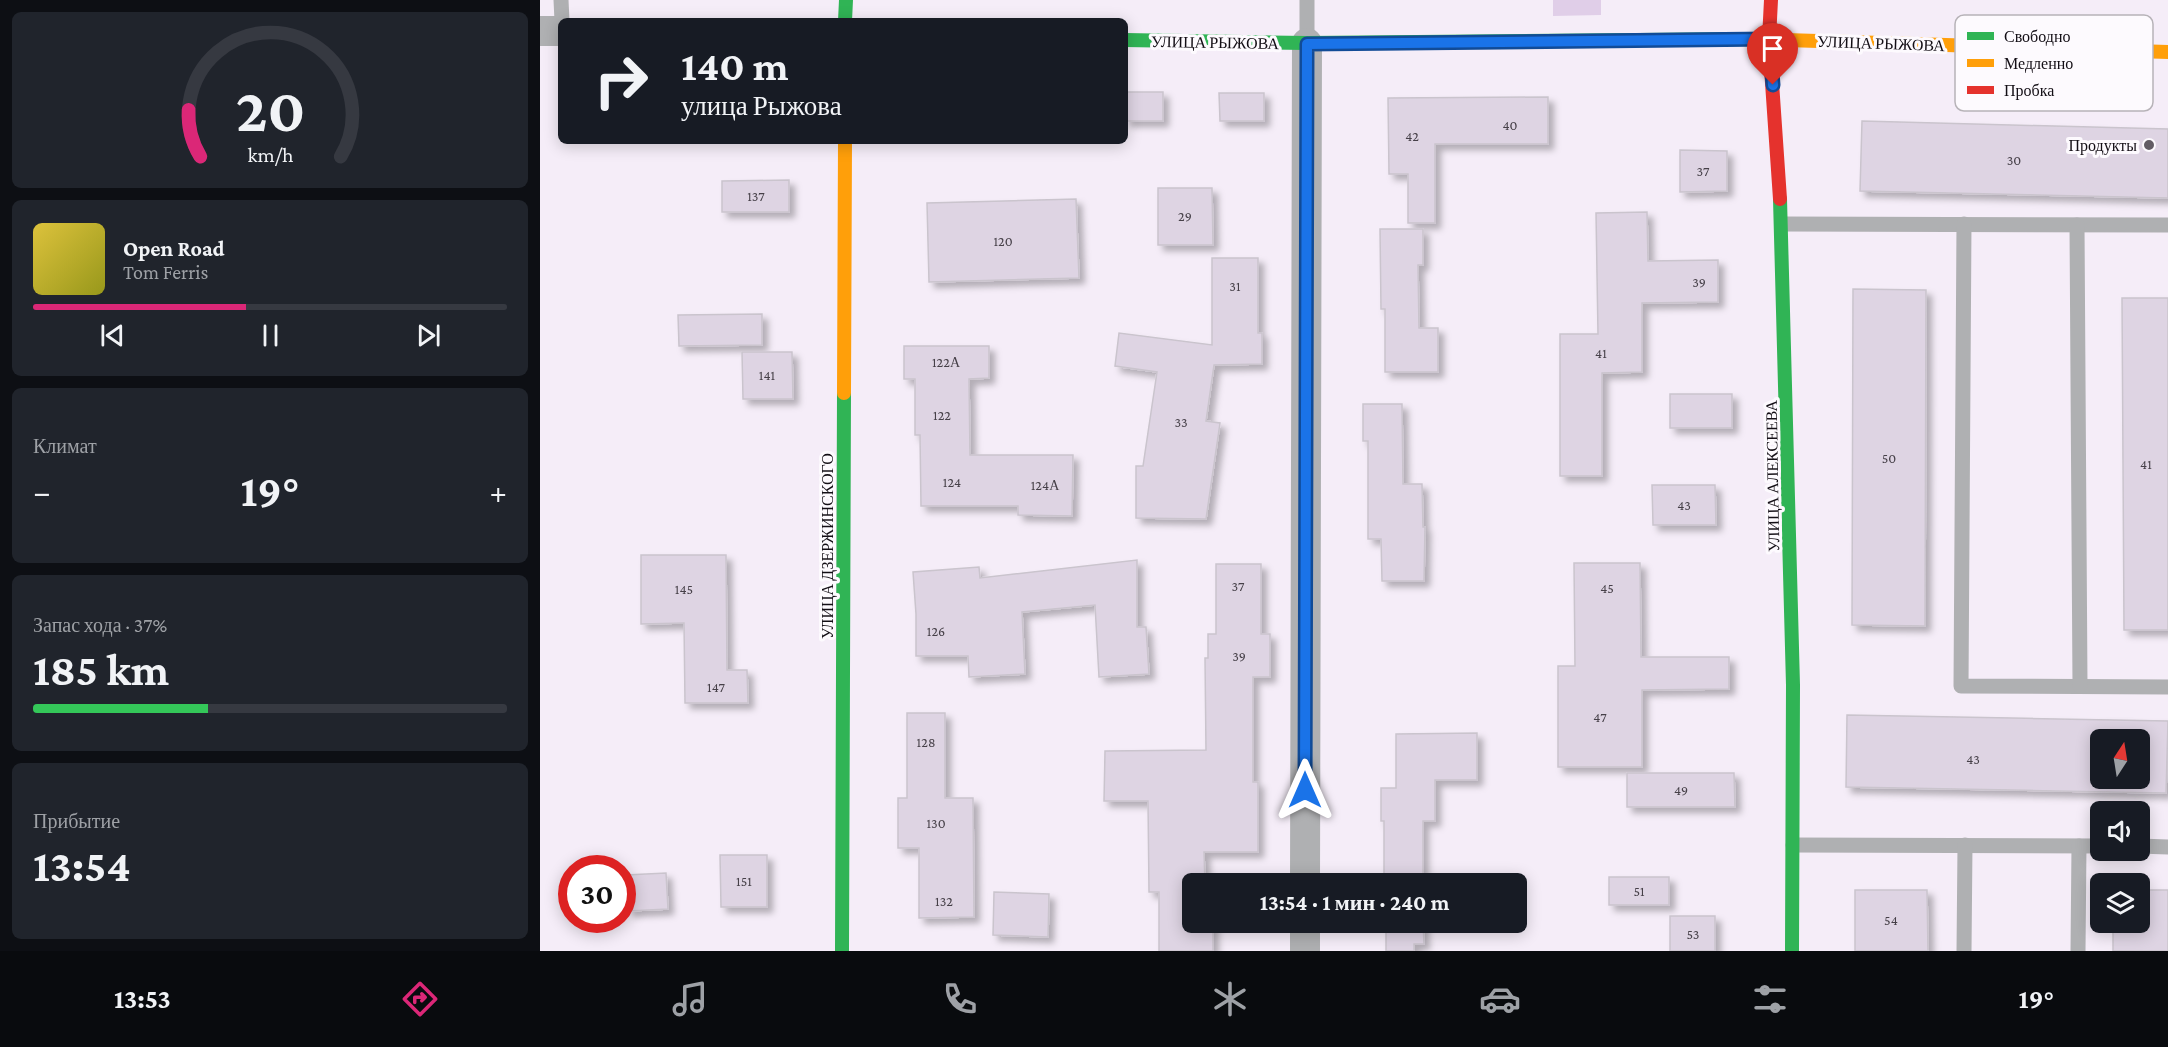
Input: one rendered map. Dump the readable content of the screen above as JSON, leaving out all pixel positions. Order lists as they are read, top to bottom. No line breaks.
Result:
{"streets":{"street":["УЛИЦА РЫЖОВА","УЛИЦА АЛЕКСЕЕВА","УЛИЦА ДЗЕРЖИНСКОГО"]},"crossings":[["УЛИЦА РЫЖОВА","УЛИЦА АЛЕКСЕЕВА"]],"places":["Продукты"],"house_numbers":["40","42","30","37","137","29","120","39","31","41","122А","141","122","33","50","41","124","124А","43","37","45","145","126","39","147","47","128","43","49","130","151","51","132","54","53"],"legend":["Свободно","Медленно","Пробка"],"north":"top","page":{"turn":["140 m","улица Рыжова"],"song":["Open Road","Tom Ferris"],"tile":["Климат",["Запас хода · 37%","185 km"],["Прибытие","13:54"]],"heat":["−","19°","+"],"limit":"30","trip":"13:54 · 1 мин · 240 m","tabs":["13:53","19°"],"gauge":["20","km/h"]}}
